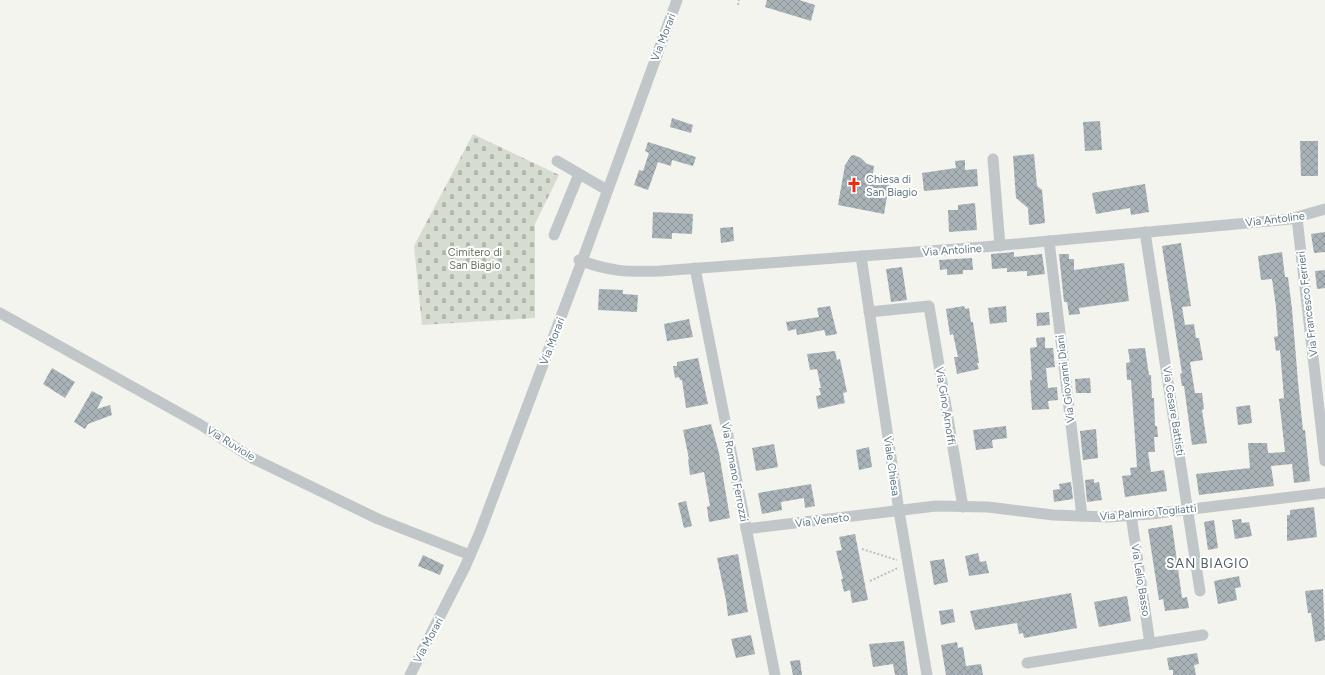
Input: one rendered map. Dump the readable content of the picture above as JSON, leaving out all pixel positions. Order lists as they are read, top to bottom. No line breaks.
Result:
{"streets":{"street":["Via Morari","Via Antoline","Via Francesco Ferrieri","Via Giovanni Diani","Via Gino Arnoffi","Via Cesare Battisti","Via Ruviole","Viale Chiesa","Via Romano Ferrozzi","Via Palmiro Togliatti","Via Veneto","Via Lelio Basso"]},"crossings":[["Via Morari","Via Antoline"],["Via Morari","Via Ruviole"],["Via Antoline","Via Francesco Ferrieri"],["Via Antoline","Via Giovanni Diani"],["Via Antoline","Via Cesare Battisti"],["Via Antoline","Viale Chiesa"],["Via Antoline","Via Romano Ferrozzi"],["Via Giovanni Diani","Via Palmiro Togliatti"],["Via Gino Arnoffi","Viale Chiesa"],["Via Gino Arnoffi","Via Palmiro Togliatti"],["Via Cesare Battisti","Via Palmiro Togliatti"],["Viale Chiesa","Via Palmiro Togliatti"],["Viale Chiesa","Via Veneto"],["Via Romano Ferrozzi","Via Veneto"],["Via Palmiro Togliatti","Via Veneto"],["Via Palmiro Togliatti","Via Lelio Basso"]],"districts":["SAN BIAGIO"],"parks":["Cimitero di San Biagio"],"places":{"church":["Chiesa di San Biagio"]}}
